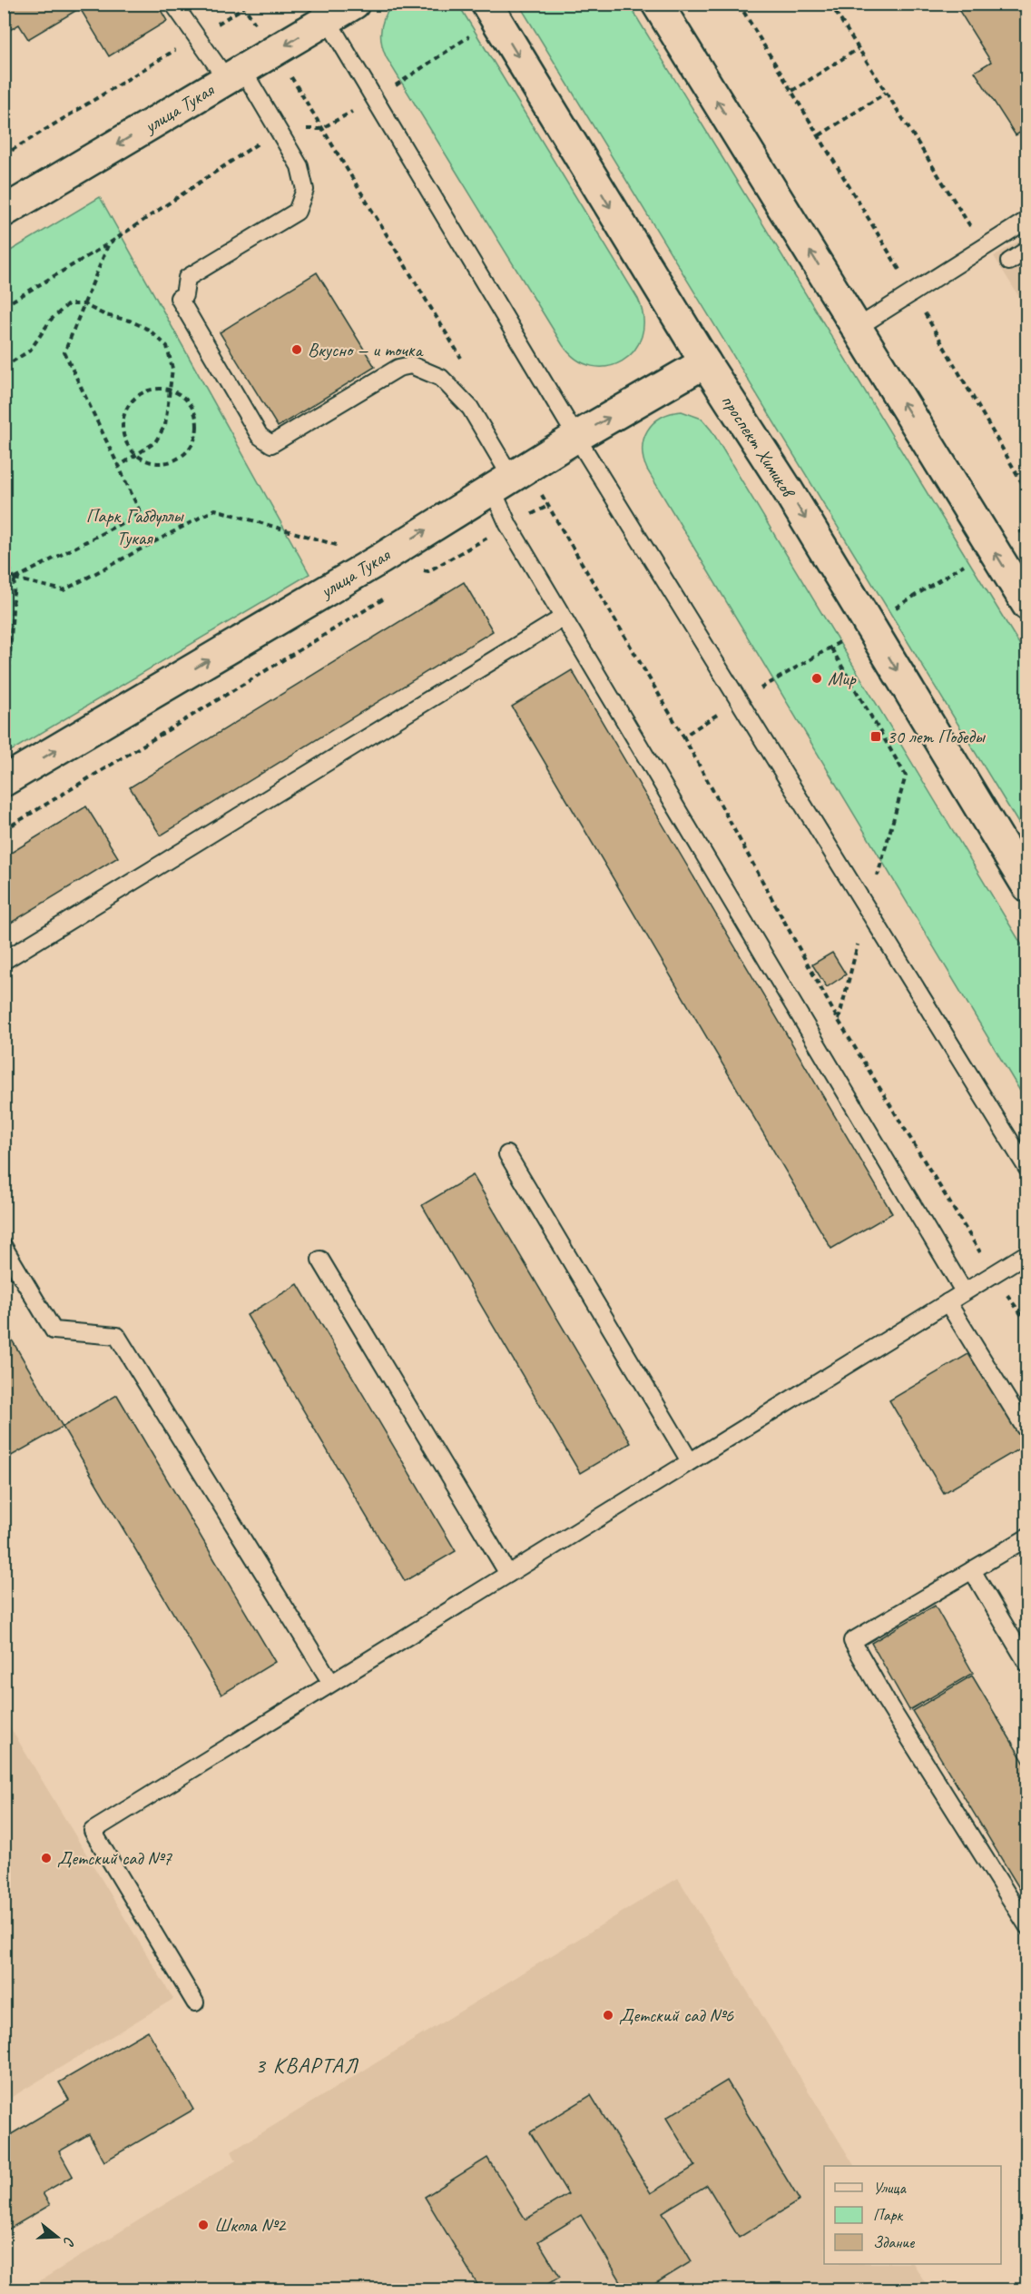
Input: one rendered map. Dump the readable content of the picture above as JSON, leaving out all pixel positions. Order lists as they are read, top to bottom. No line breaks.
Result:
{"streets":{"main road":["улица Тукая","проспект Химиков"]},"crossings":[["улица Тукая","проспект Химиков"]],"districts":["3 КВАРТАЛ"],"parks":["Парк Габдуллы Тукая"],"places":{"other":["Вкусно — и точка","Мир","Детский сад №7","Детский сад №6","Школа №2"],"transit":["30 лет Победы"]},"legend":["Улица","Парк","Здание"],"north":"right"}
